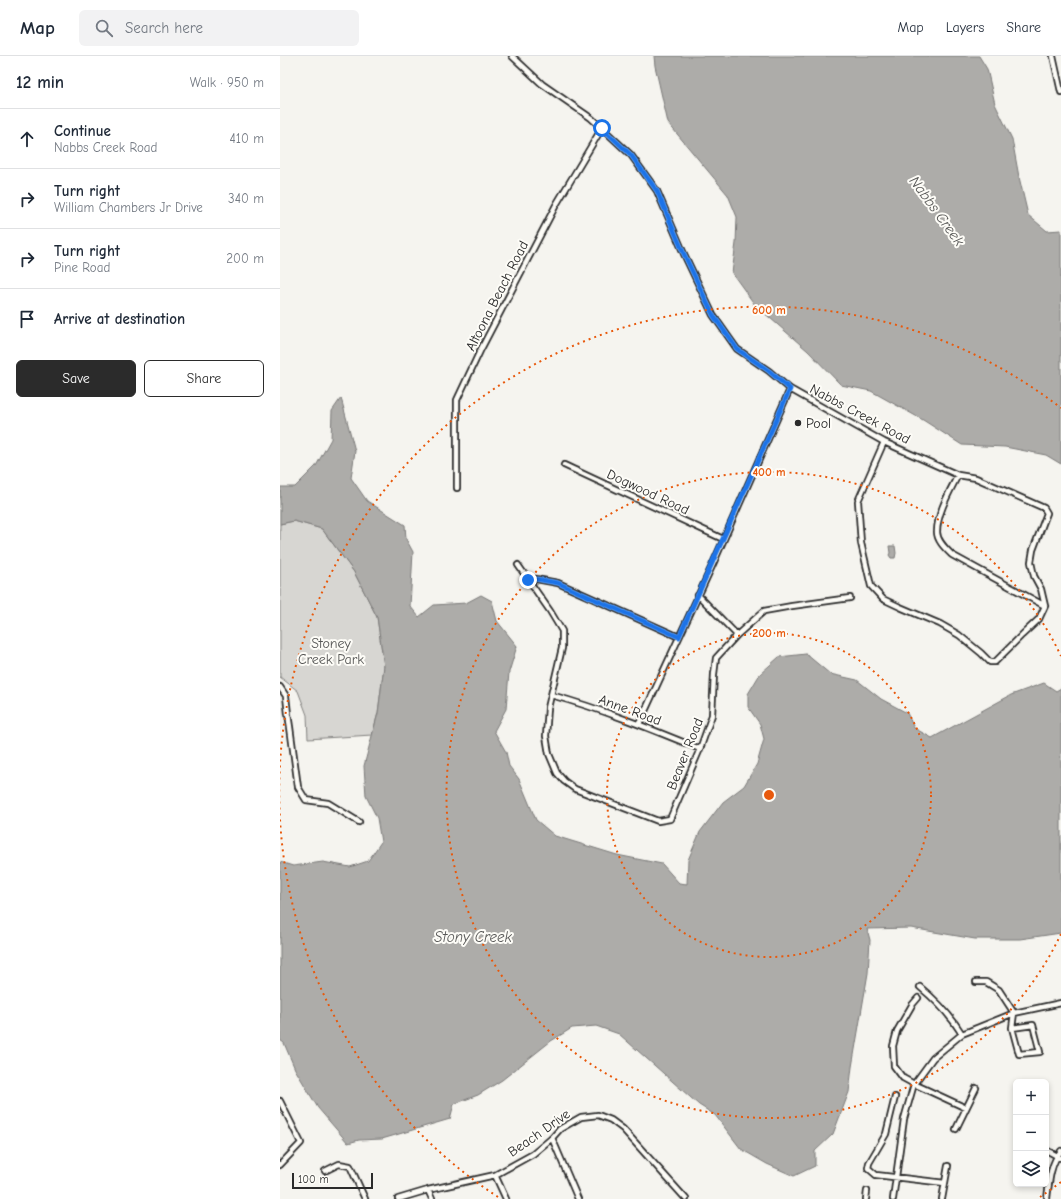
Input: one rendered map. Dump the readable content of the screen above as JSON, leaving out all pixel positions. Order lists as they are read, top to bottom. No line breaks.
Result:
{"streets":{"street":["Altoona Beach Road","Nabbs Creek Road","Dogwood Road","Anne Road","Beaver Road","Beach Drive"]},"crossings":[["Altoona Beach Road","Nabbs Creek Road"],["Anne Road","Beaver Road"]],"water":["Nabbs Creek","Stony Creek"],"parks":["Stoney Creek Park"],"places":["Pool"],"scale_bar":"100 m","page":{"header":"Map","search":"Search here","nav":["Map","Layers","Share"],"heading":["12 min","Walk · 950 m"],"list":[["Continue","Nabbs Creek Road","410 m"],["Turn right","William Chambers Jr Drive","340 m"],["Turn right","Pine Road","200 m"],"Arrive at destination"],"buttons":["Save","Share"],"map_buttons":["+","−"],"scale":"100 m"},"rings":["600 m","400 m","200 m"]}
